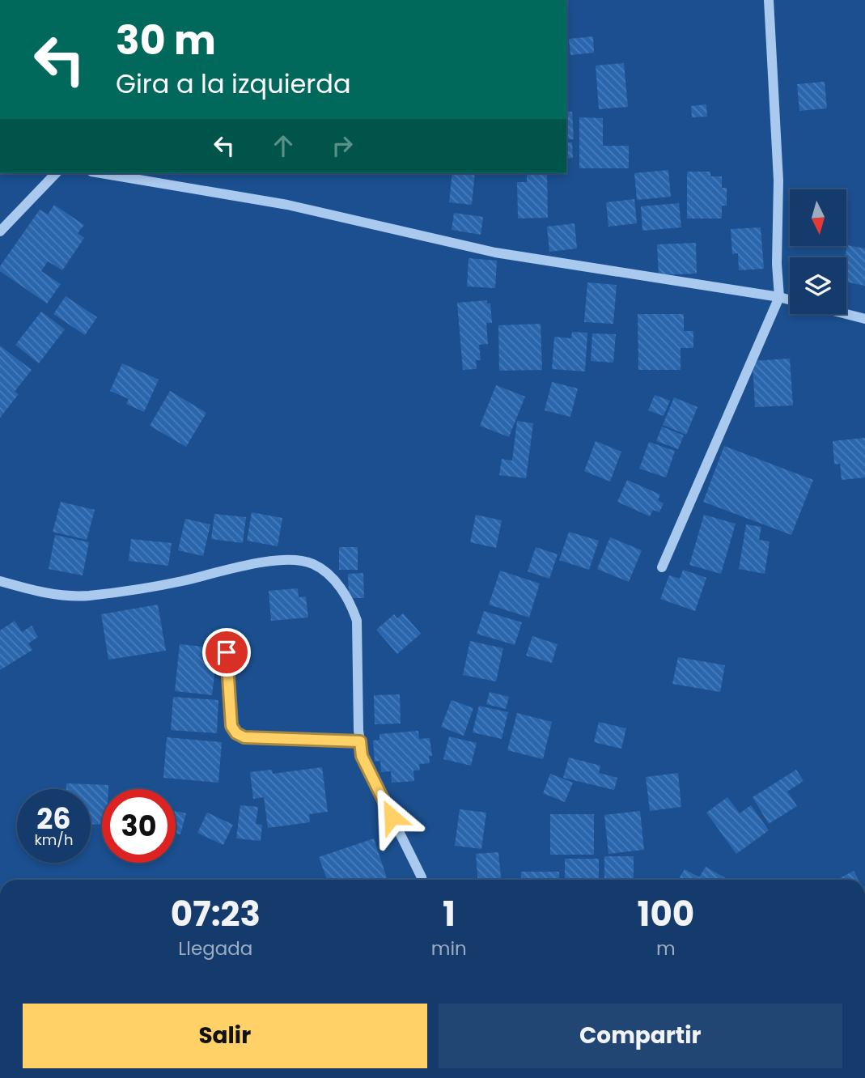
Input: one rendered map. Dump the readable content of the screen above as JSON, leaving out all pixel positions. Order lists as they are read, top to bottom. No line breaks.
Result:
{"north":"bottom","page":{"turn":["30 m","Gira a la izquierda"],"speed":"26 km/h","limit":"30","eta":["07:23","Llegada","1","min","100","m"],"buttons":["Salir","Compartir"]}}
